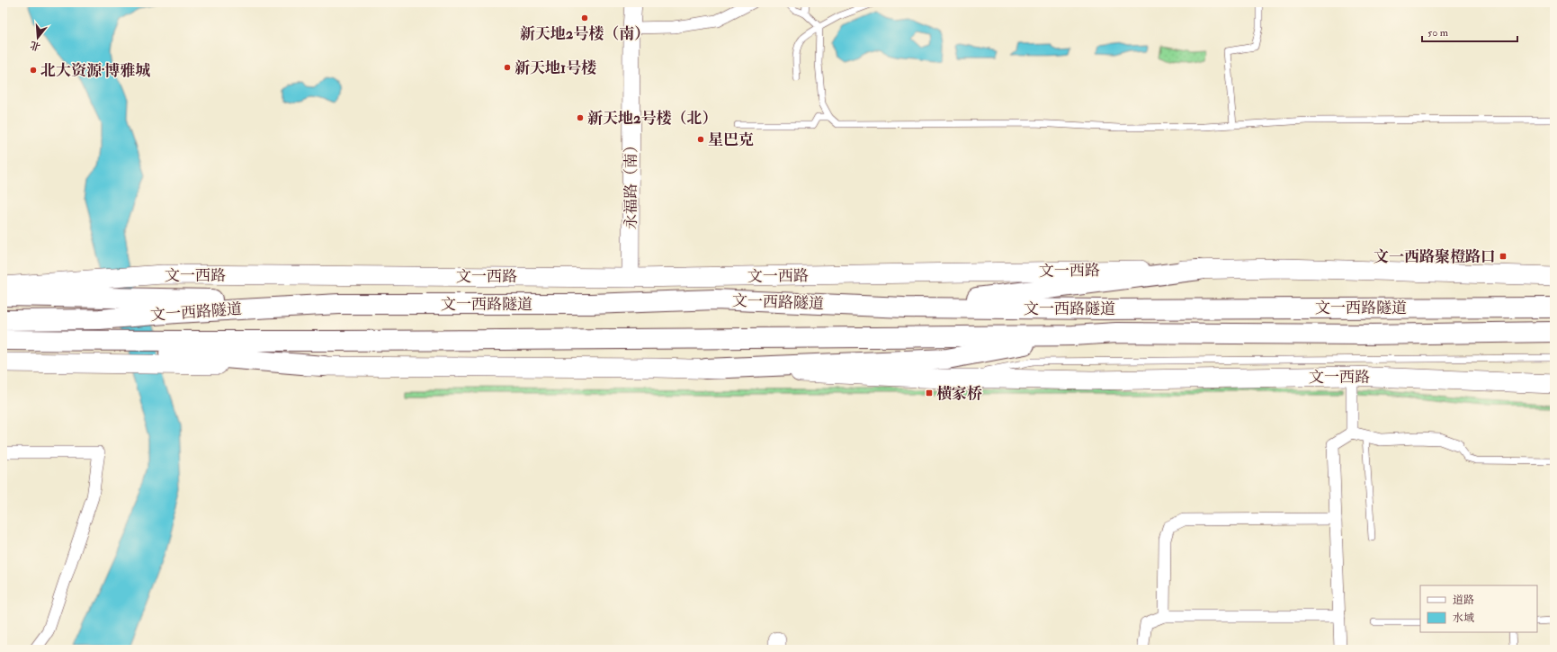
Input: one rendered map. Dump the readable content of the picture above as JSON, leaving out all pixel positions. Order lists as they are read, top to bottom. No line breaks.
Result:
{"streets":{"highway":["文一西路隧道"],"main road":["文一西路"],"street":["永福路（南）"]},"crossings":[["永福路（南）","文一西路"]],"places":{"other":["新天地2号楼（南）","新天地1号楼","北大资源·博雅城","新天地2号楼（北）","星巴克"],"transit":["文一西路聚橙路口","横家桥"]},"legend":["道路","水域"],"scale_bar":"50 m","north":"bottom"}
